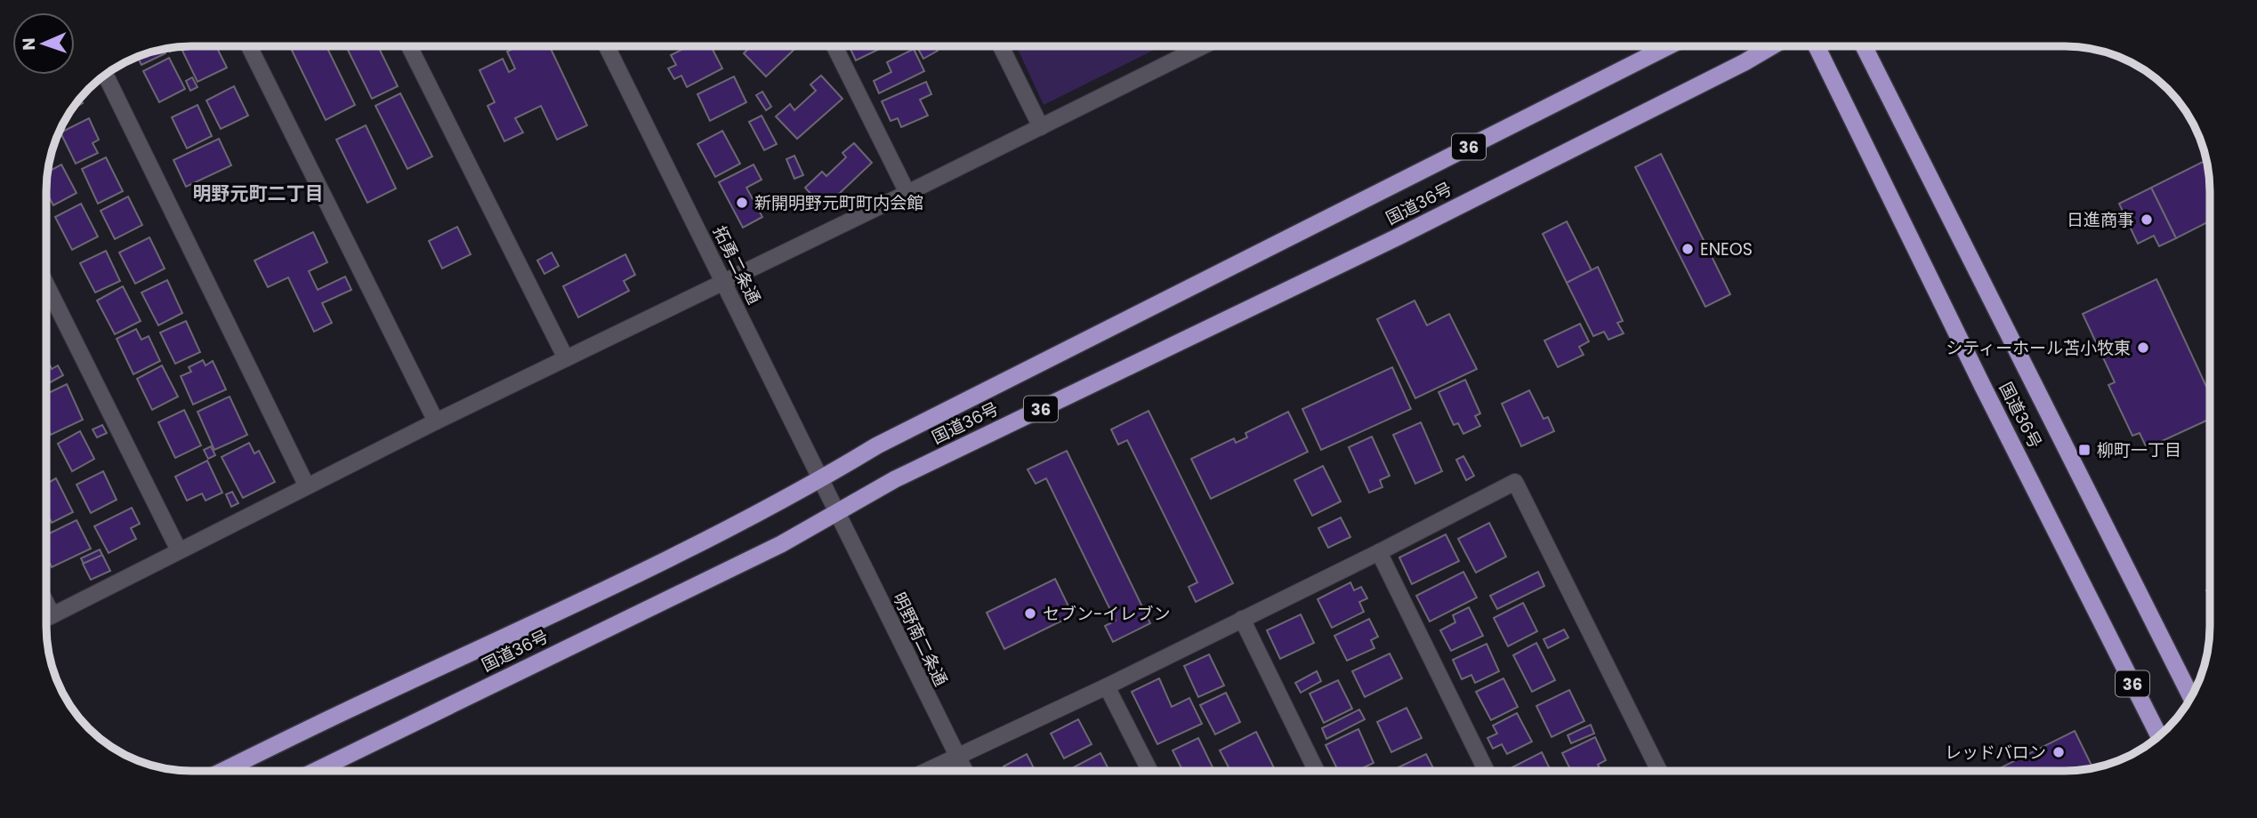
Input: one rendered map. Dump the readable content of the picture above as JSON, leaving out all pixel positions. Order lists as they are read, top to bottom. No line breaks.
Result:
{"streets":{"highway":["36","国道36号"],"street":["拓勇二条通","明野南二条通"]},"crossings":[["国道36号","拓勇二条通"],["国道36号","明野南二条通"],["拓勇二条通","明野南二条通"]],"districts":["明野元町二丁目"],"places":{"other":["新開明野元町町内会館","日進商事","ENEOS","シティーホール苫小牧東","セブン-イレブン","レッドバロン"],"transit":["柳町一丁目"]},"north":"left"}
